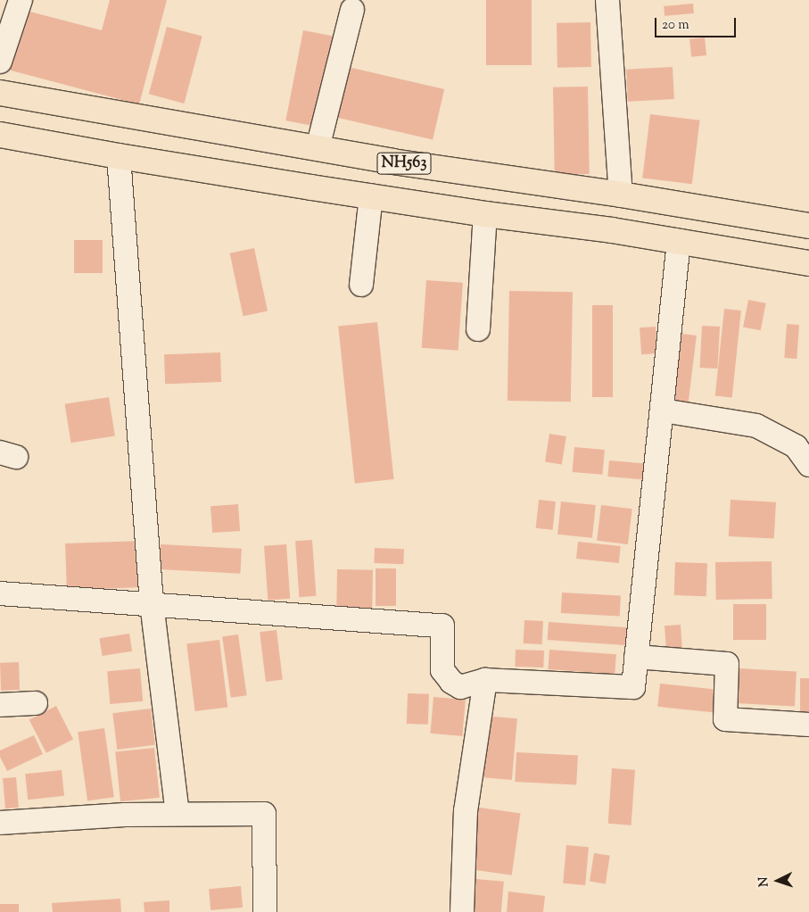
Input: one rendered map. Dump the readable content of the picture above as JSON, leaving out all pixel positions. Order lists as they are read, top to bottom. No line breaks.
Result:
{"streets":{"highway":["NH563"]},"scale_bar":"20 m","north":"left"}
